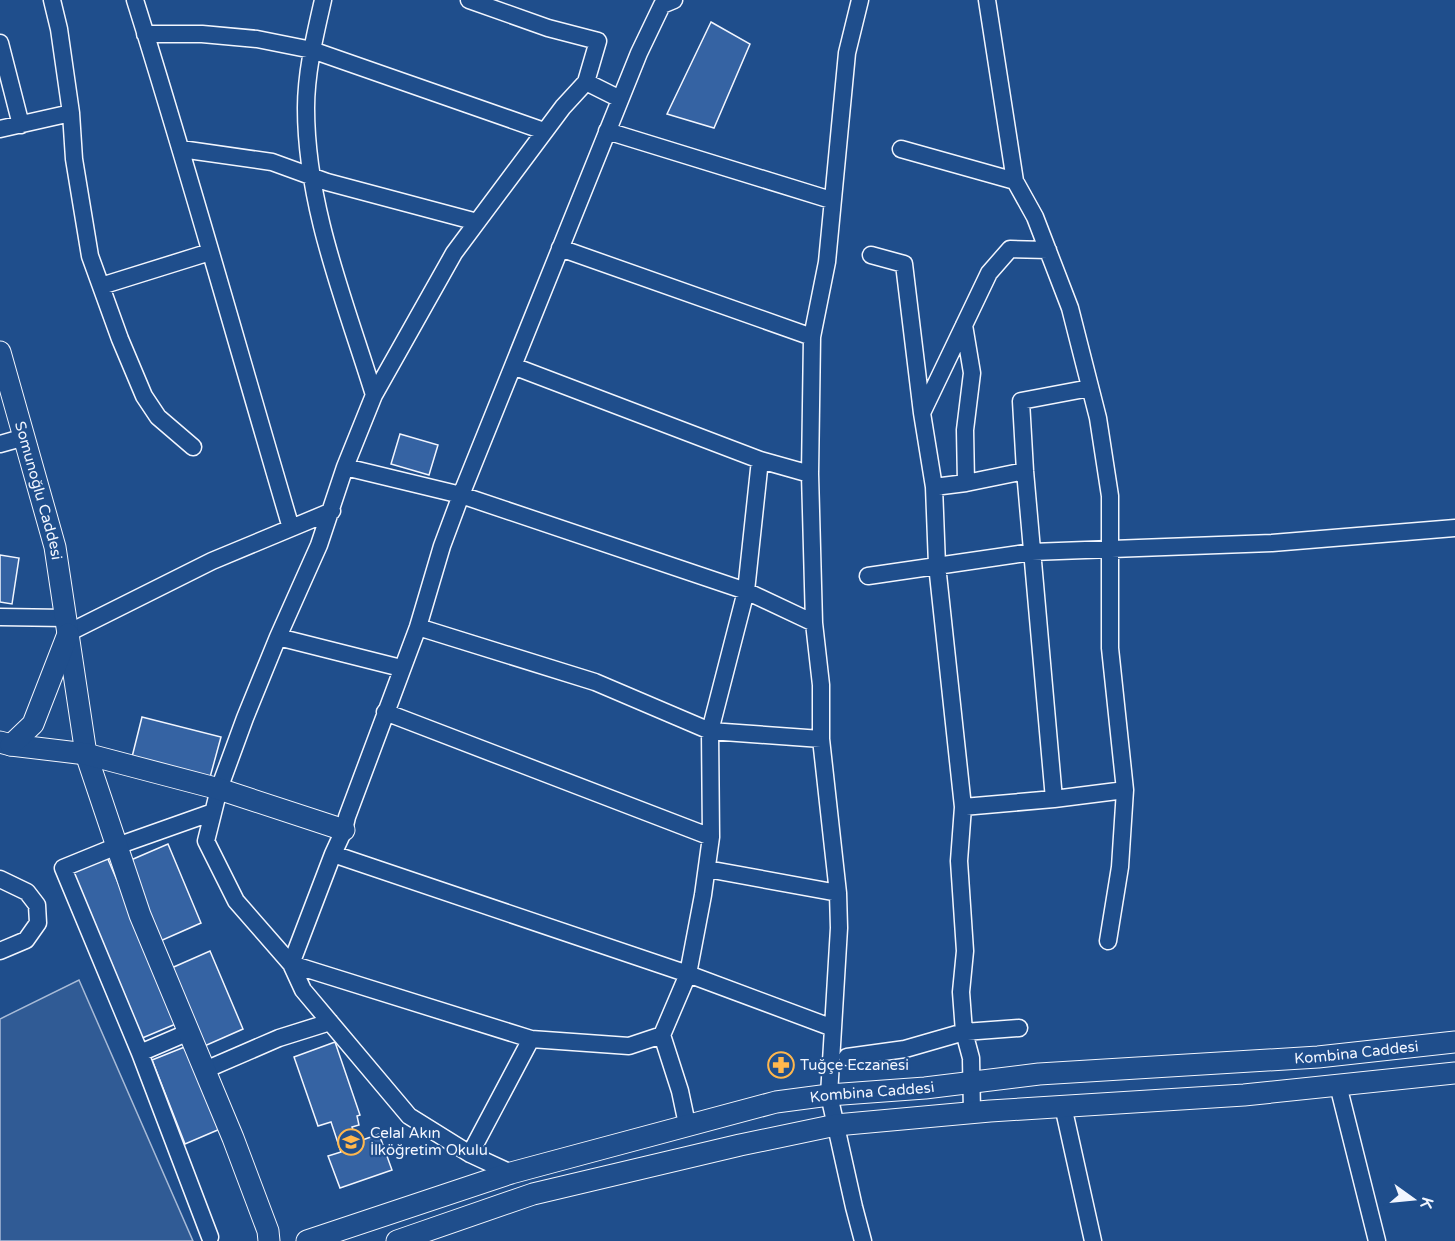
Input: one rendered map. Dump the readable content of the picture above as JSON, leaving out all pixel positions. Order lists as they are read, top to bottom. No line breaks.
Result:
{"streets":{"main road":["Somunoğlu Caddesi","Kombina Caddesi"]},"places":{"pharmacy":["Tuğçe Eczanesi"],"school or university":["Celal Akın İlköğretim Okulu"]},"north":"right"}
